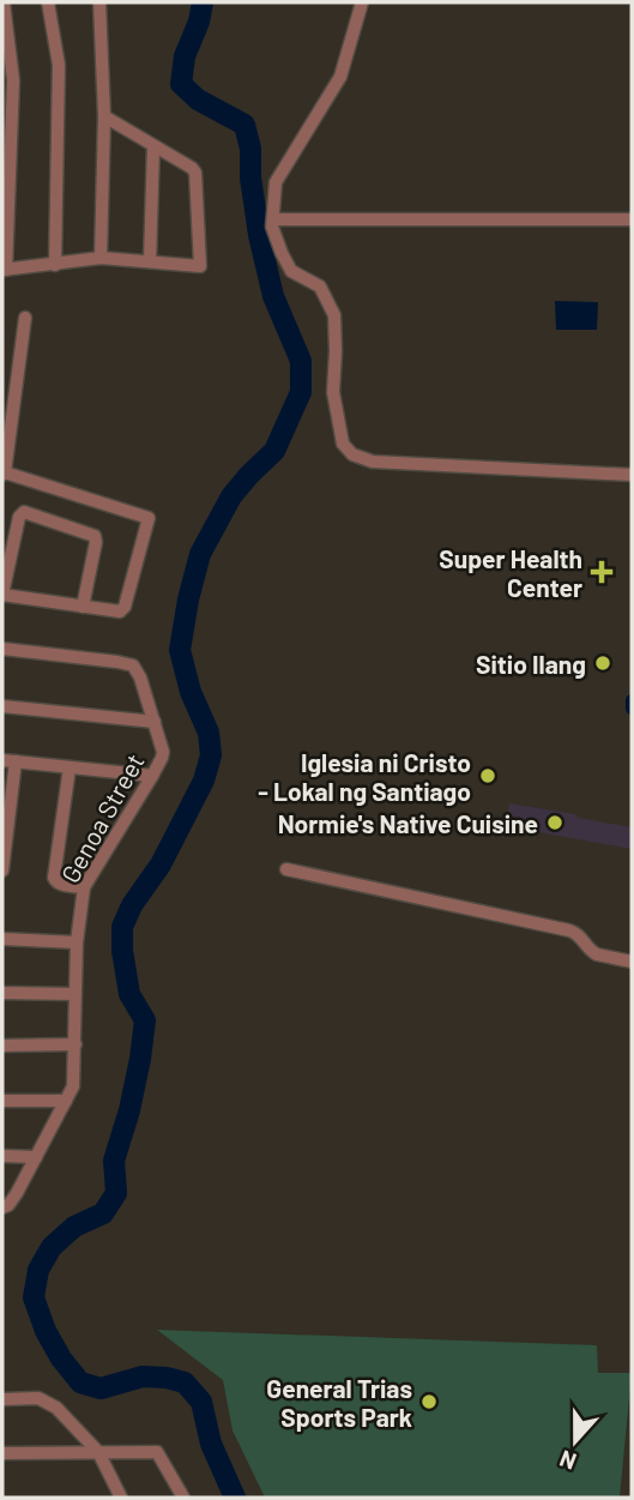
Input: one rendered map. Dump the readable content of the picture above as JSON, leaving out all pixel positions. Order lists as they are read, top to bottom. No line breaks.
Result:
{"streets":{"street":["Genoa Street"]},"places":{"health":["Super Health Center"],"other":["Sitio Ilang","Iglesia ni Cristo - Lokal ng Santiago","Normie's Native Cuisine","General Trias Sports Park"]},"north":"bottom"}
